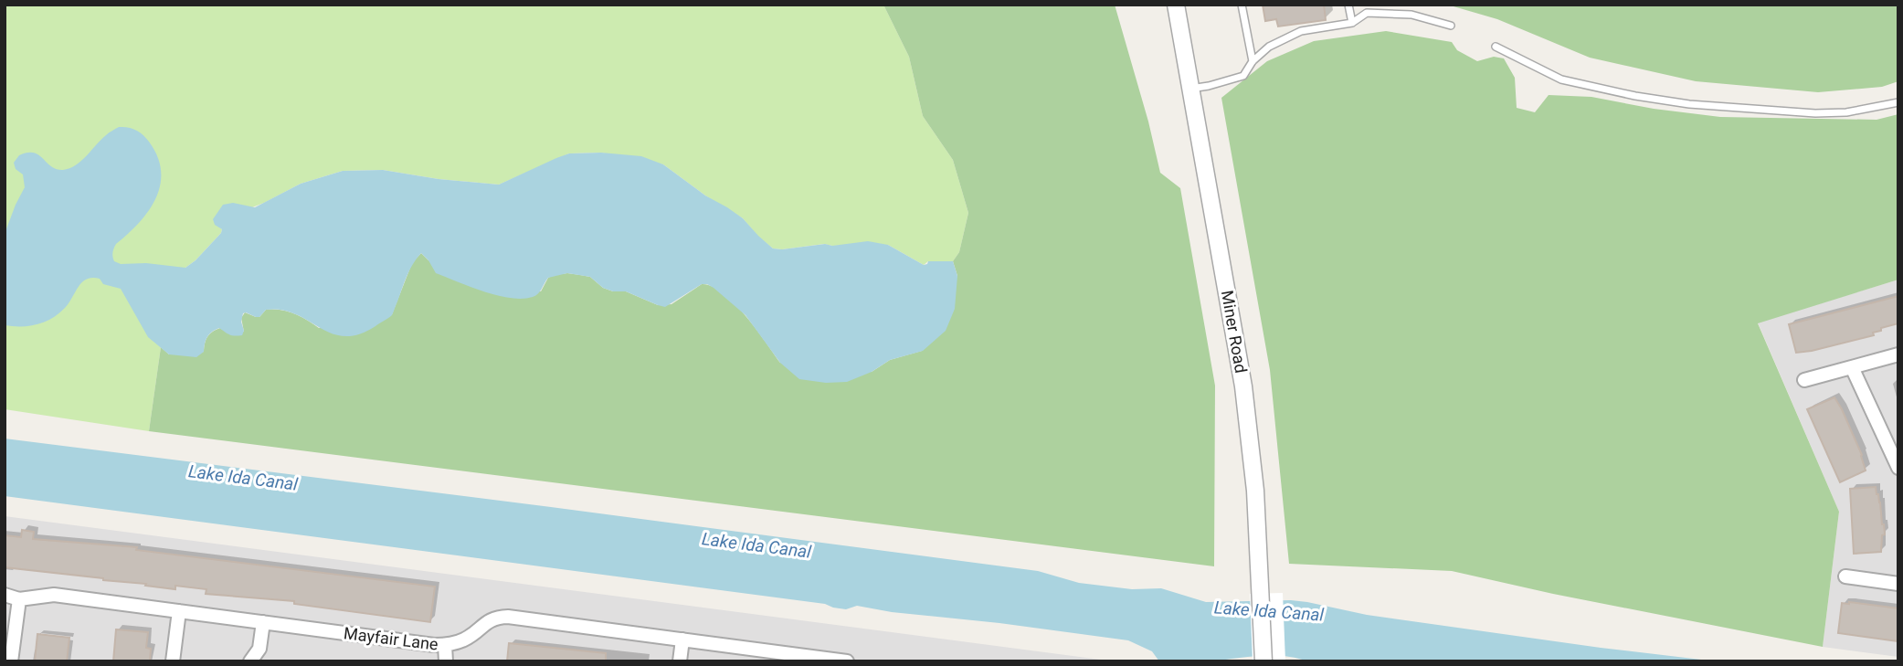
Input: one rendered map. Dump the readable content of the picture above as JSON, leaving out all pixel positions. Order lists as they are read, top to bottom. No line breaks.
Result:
{"streets":{"street":["Miner Road","Mayfair Lane"]},"water":["Lake Ida Canal"]}
